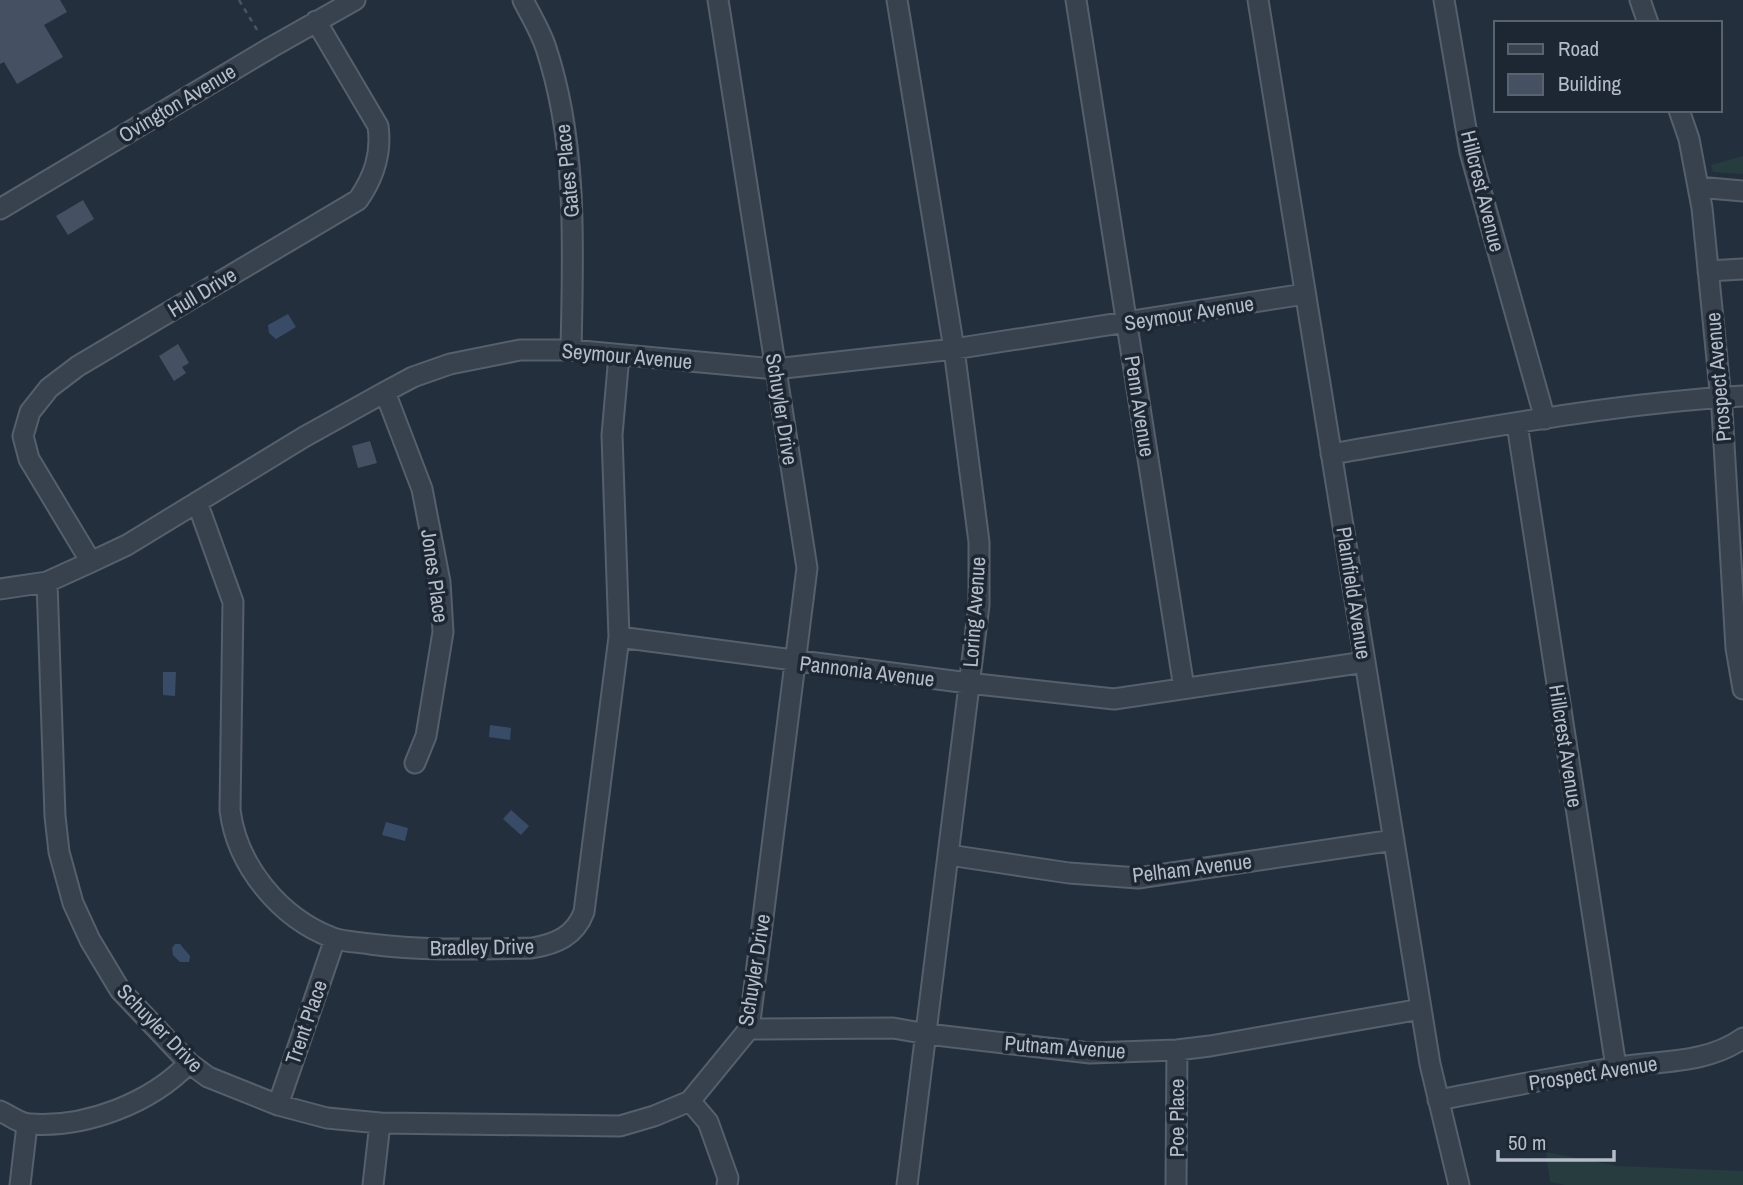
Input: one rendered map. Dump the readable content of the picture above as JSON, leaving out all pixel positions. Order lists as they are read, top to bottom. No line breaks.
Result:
{"streets":{"street":["Ovington Avenue","Gates Place","Hillcrest Avenue","Hull Drive","Seymour Avenue","Prospect Avenue","Penn Avenue","Schuyler Drive","Jones Place","Plainfield Avenue","Loring Avenue","Pannonia Avenue","Pelham Avenue","Bradley Drive","Trent Place","Putnam Avenue","Poe Place"]},"crossings":[["Ovington Avenue","Hull Drive"],["Gates Place","Seymour Avenue"],["Hillcrest Avenue","Prospect Avenue"],["Hull Drive","Seymour Avenue"],["Seymour Avenue","Penn Avenue"],["Seymour Avenue","Schuyler Drive"],["Seymour Avenue","Jones Place"],["Seymour Avenue","Plainfield Avenue"],["Seymour Avenue","Loring Avenue"],["Seymour Avenue","Bradley Drive"],["Prospect Avenue","Plainfield Avenue"],["Penn Avenue","Pannonia Avenue"],["Schuyler Drive","Pannonia Avenue"],["Schuyler Drive","Trent Place"],["Schuyler Drive","Putnam Avenue"],["Plainfield Avenue","Pannonia Avenue"],["Plainfield Avenue","Pelham Avenue"],["Plainfield Avenue","Putnam Avenue"],["Loring Avenue","Pannonia Avenue"],["Loring Avenue","Pelham Avenue"],["Loring Avenue","Putnam Avenue"],["Pannonia Avenue","Bradley Drive"],["Bradley Drive","Trent Place"],["Putnam Avenue","Poe Place"]],"legend":["Road","Building"],"scale_bar":"50 m"}
